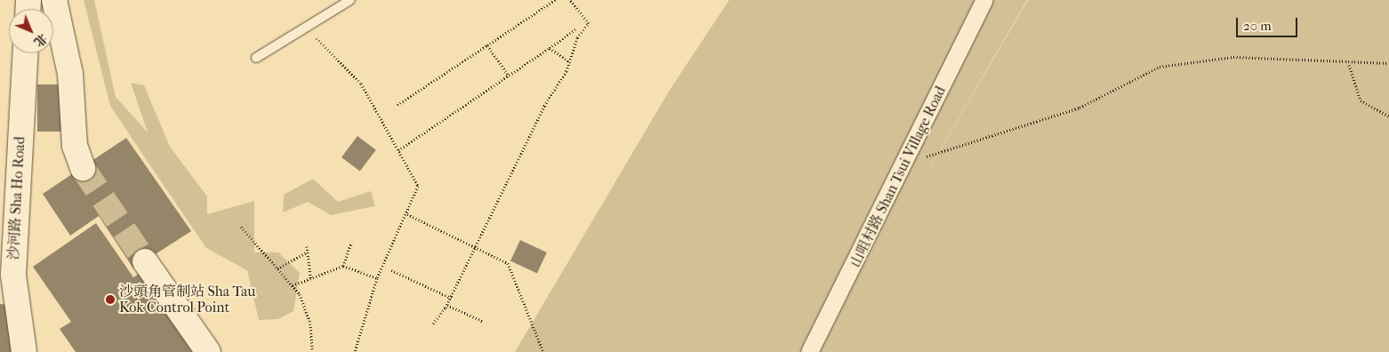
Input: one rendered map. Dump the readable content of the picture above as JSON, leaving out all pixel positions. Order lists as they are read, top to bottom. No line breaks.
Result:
{"streets":{"main road":["沙河路 Sha Ho Road"],"street":["山咀村路 Shan Tsui Village Road"]},"places":["沙頭角管制站 Sha Tau Kok Control Point"],"scale_bar":"20 m","north":"bottom right"}
